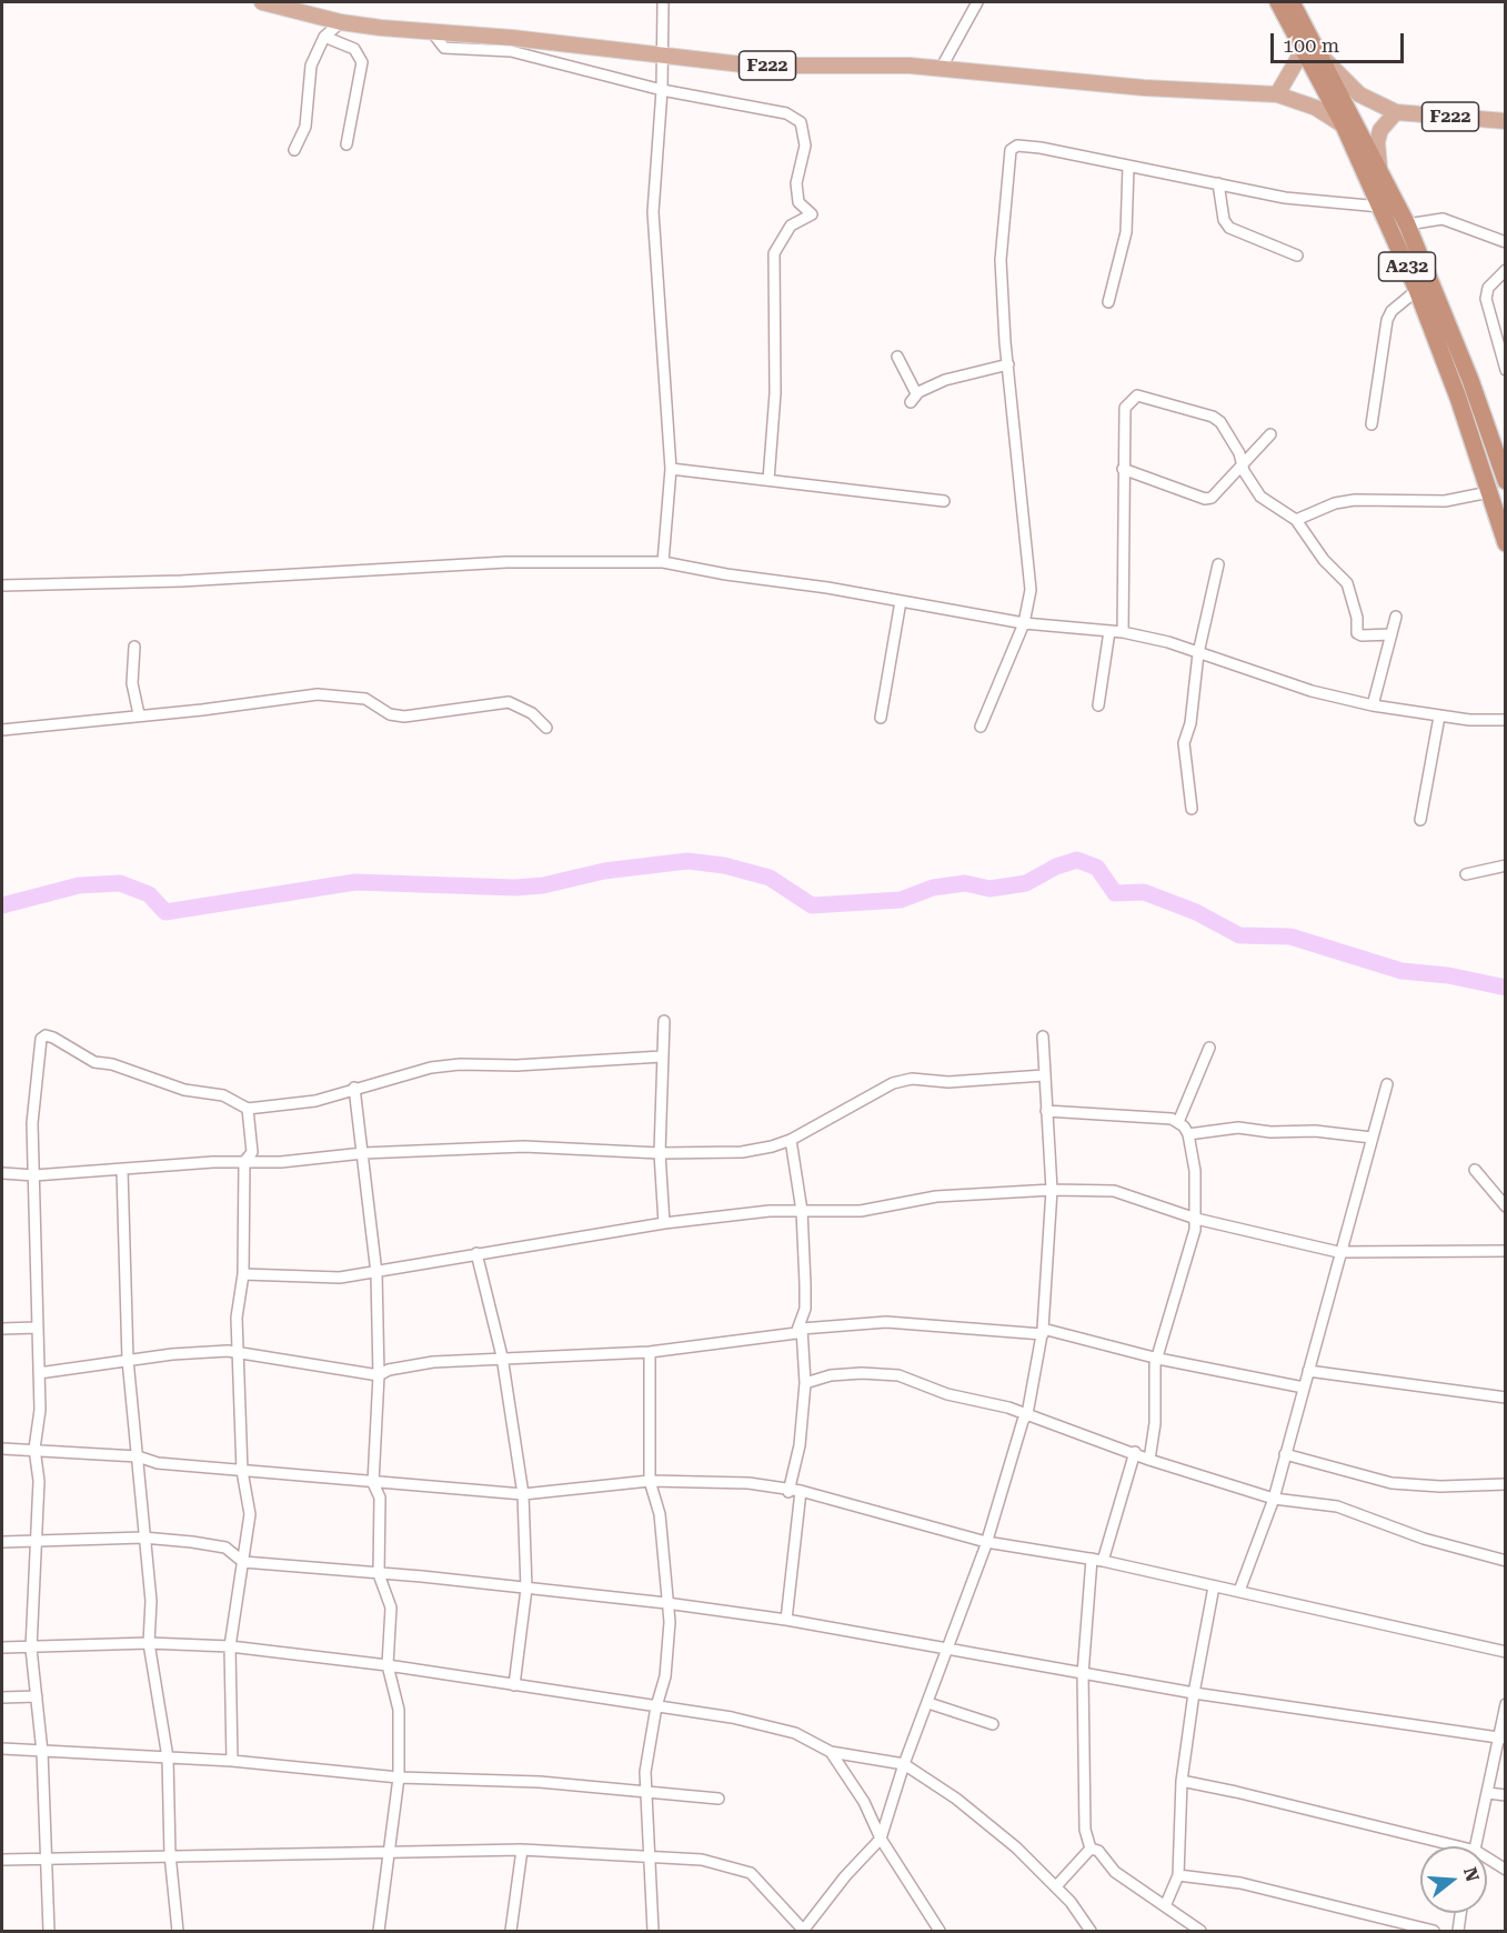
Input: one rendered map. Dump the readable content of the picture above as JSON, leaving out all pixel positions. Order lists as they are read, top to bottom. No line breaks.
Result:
{"streets":{"highway":["A232"],"main road":["F222"]},"crossings":[["F222","A232"]],"scale_bar":"100 m","north":"right"}
